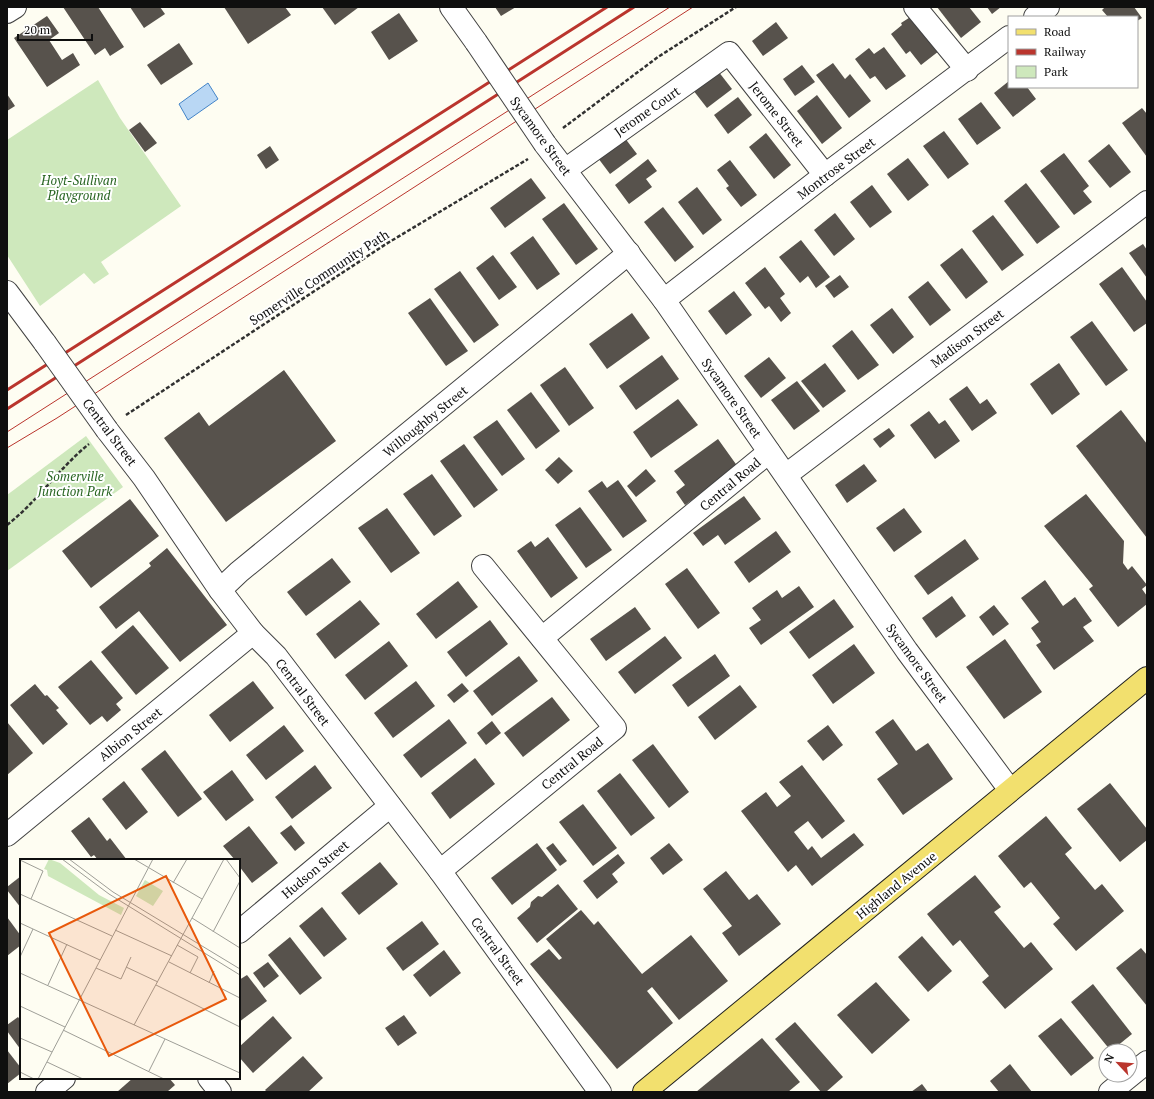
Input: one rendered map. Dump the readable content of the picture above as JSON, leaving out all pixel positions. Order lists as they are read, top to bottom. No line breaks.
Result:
{"streets":{"main road":["Highland Avenue"],"street":["Jerome Court","Jerome Street","Sycamore Street","Montrose Street","Madison Street","Willoughby Street","Central Street","Central Road","Albion Street","Hudson Street"],"path":["Somerville Community Path"]},"crossings":[["Jerome Court","Jerome Street"],["Jerome Court","Sycamore Street"],["Jerome Street","Montrose Street"],["Sycamore Street","Montrose Street"],["Sycamore Street","Somerville Community Path"],["Sycamore Street","Madison Street"],["Sycamore Street","Willoughby Street"],["Sycamore Street","Central Road"],["Sycamore Street","Highland Avenue"],["Somerville Community Path","Central Street"],["Willoughby Street","Central Street"],["Central Street","Central Road"],["Central Street","Albion Street"],["Central Street","Hudson Street"]],"parks":["Hoyt-Sullivan Playground","Somerville Junction Park"],"legend":["Road","Railway","Park"],"scale_bar":"20 m","north":"top left"}
